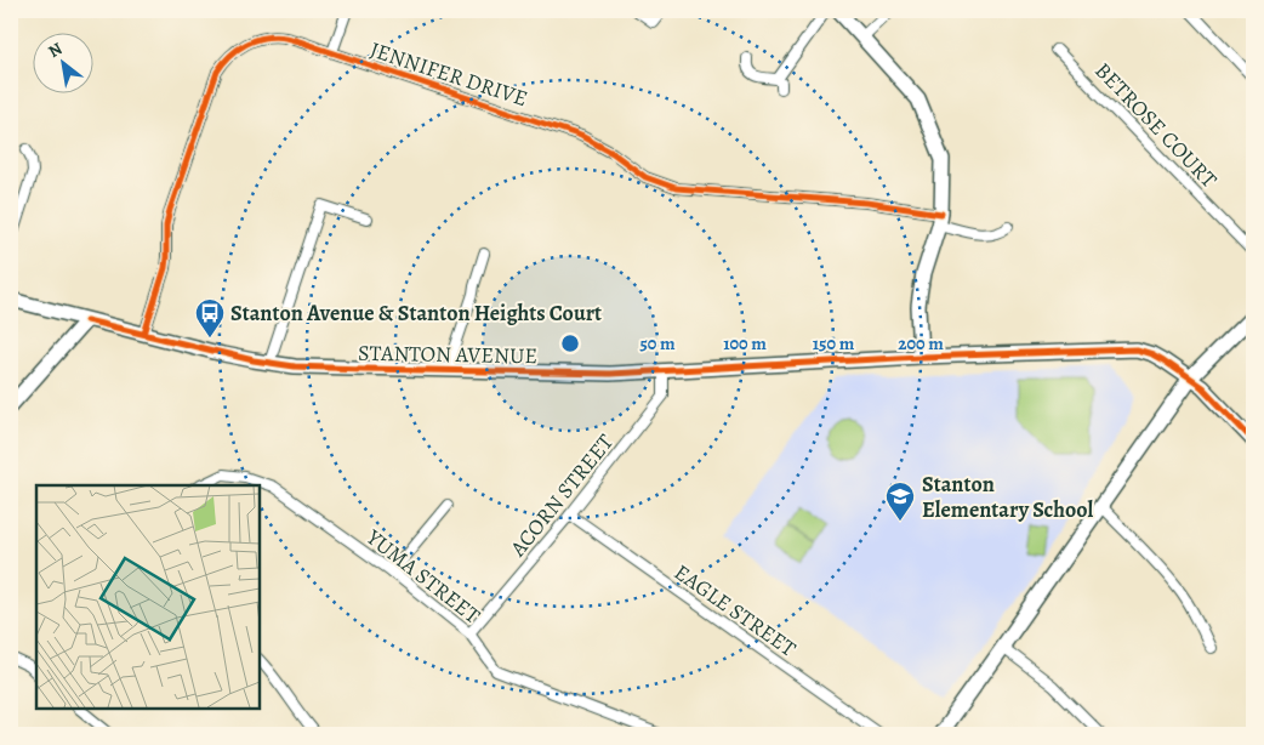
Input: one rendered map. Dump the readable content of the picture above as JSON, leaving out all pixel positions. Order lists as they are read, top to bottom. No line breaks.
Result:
{"streets":{"street":["JENNIFER DRIVE","BETROSE COURT","STANTON AVENUE","ACORN STREET","YUMA STREET","EAGLE STREET"]},"crossings":[["JENNIFER DRIVE","STANTON AVENUE"],["STANTON AVENUE","ACORN STREET"],["ACORN STREET","YUMA STREET"],["ACORN STREET","EAGLE STREET"]],"places":{"bus stop":["Stanton Avenue & Stanton Heights Court"],"school or university":["Stanton Elementary School"]},"north":"top left","rings":["50 m","100 m","150 m","200 m"]}
